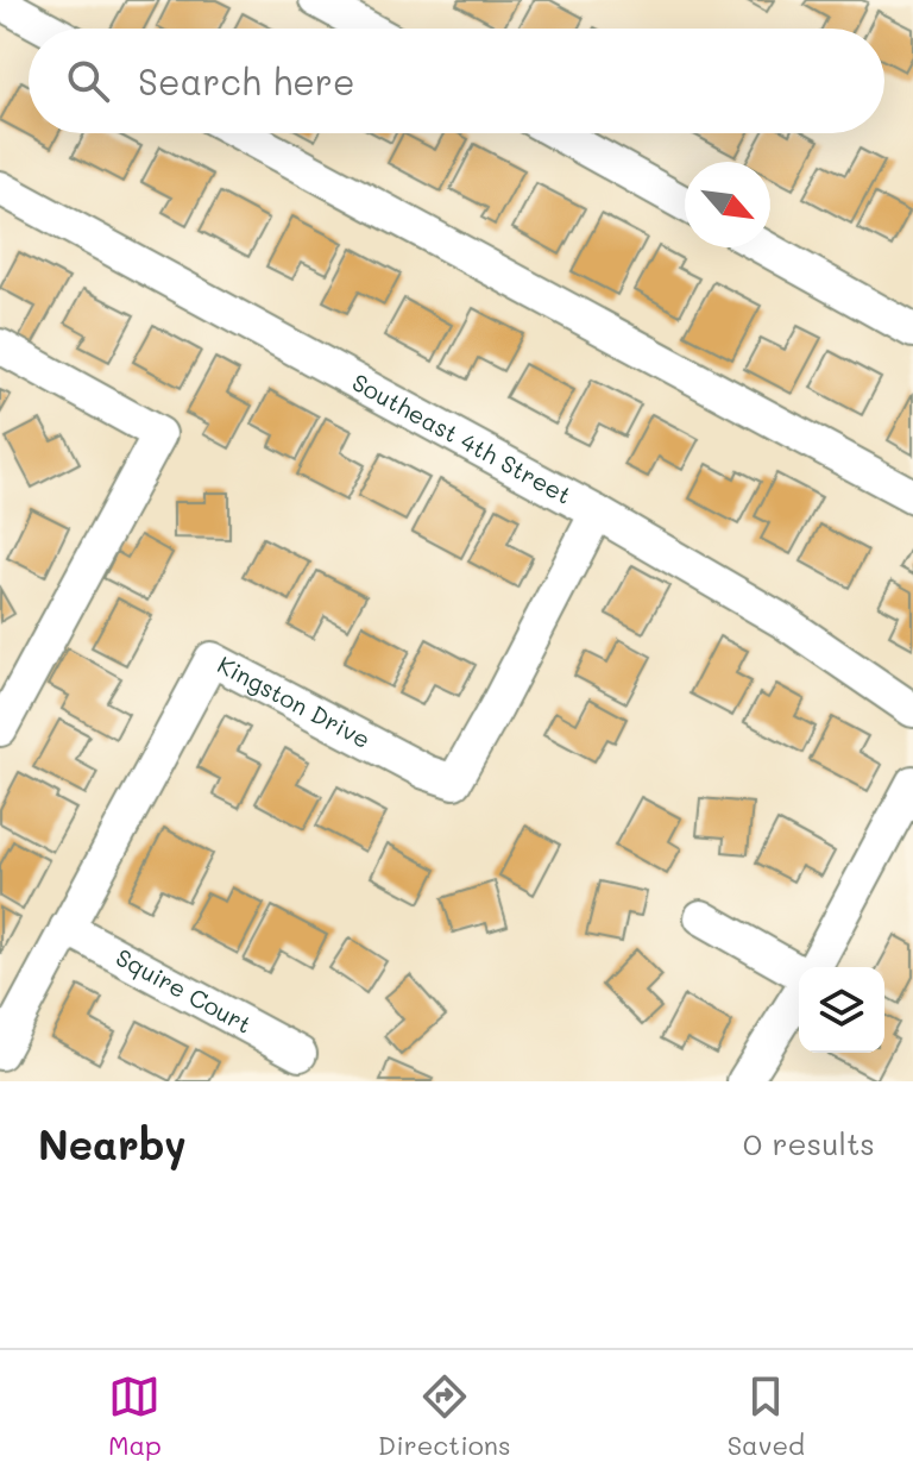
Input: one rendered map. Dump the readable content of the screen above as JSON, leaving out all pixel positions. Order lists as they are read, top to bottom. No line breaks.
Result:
{"streets":{"street":["Southeast 4th Street","Kingston Drive","Squire Court"]},"crossings":[["Southeast 4th Street","Kingston Drive"],["Kingston Drive","Squire Court"]],"north":"bottom right","page":{"search":"Search here","heading":["Nearby","0 results"],"nav":["Map","Directions","Saved"]}}
